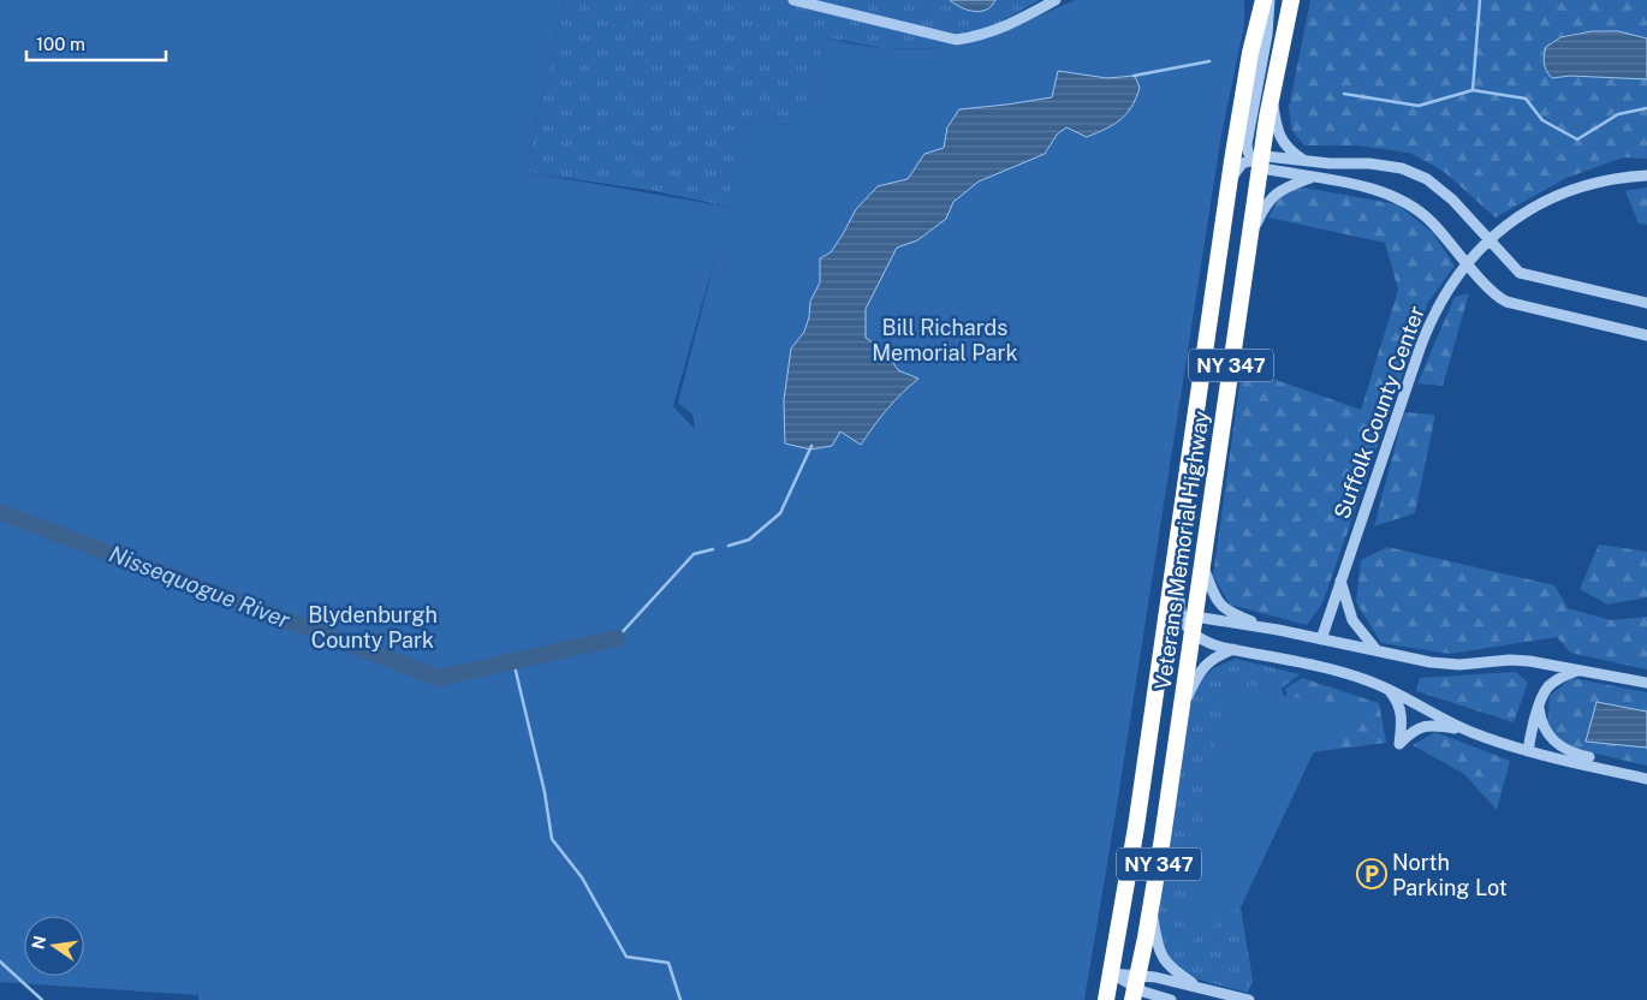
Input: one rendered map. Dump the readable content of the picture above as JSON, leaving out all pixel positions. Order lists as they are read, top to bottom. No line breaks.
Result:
{"streets":{"highway":["NY 347","Veterans Memorial Highway"],"street":["Suffolk County Center"]},"water":["Nissequogue River"],"parks":["Bill Richards Memorial Park","Blydenburgh County Park"],"places":{"parking":["North Parking Lot"]},"scale_bar":"100 m","north":"left"}
